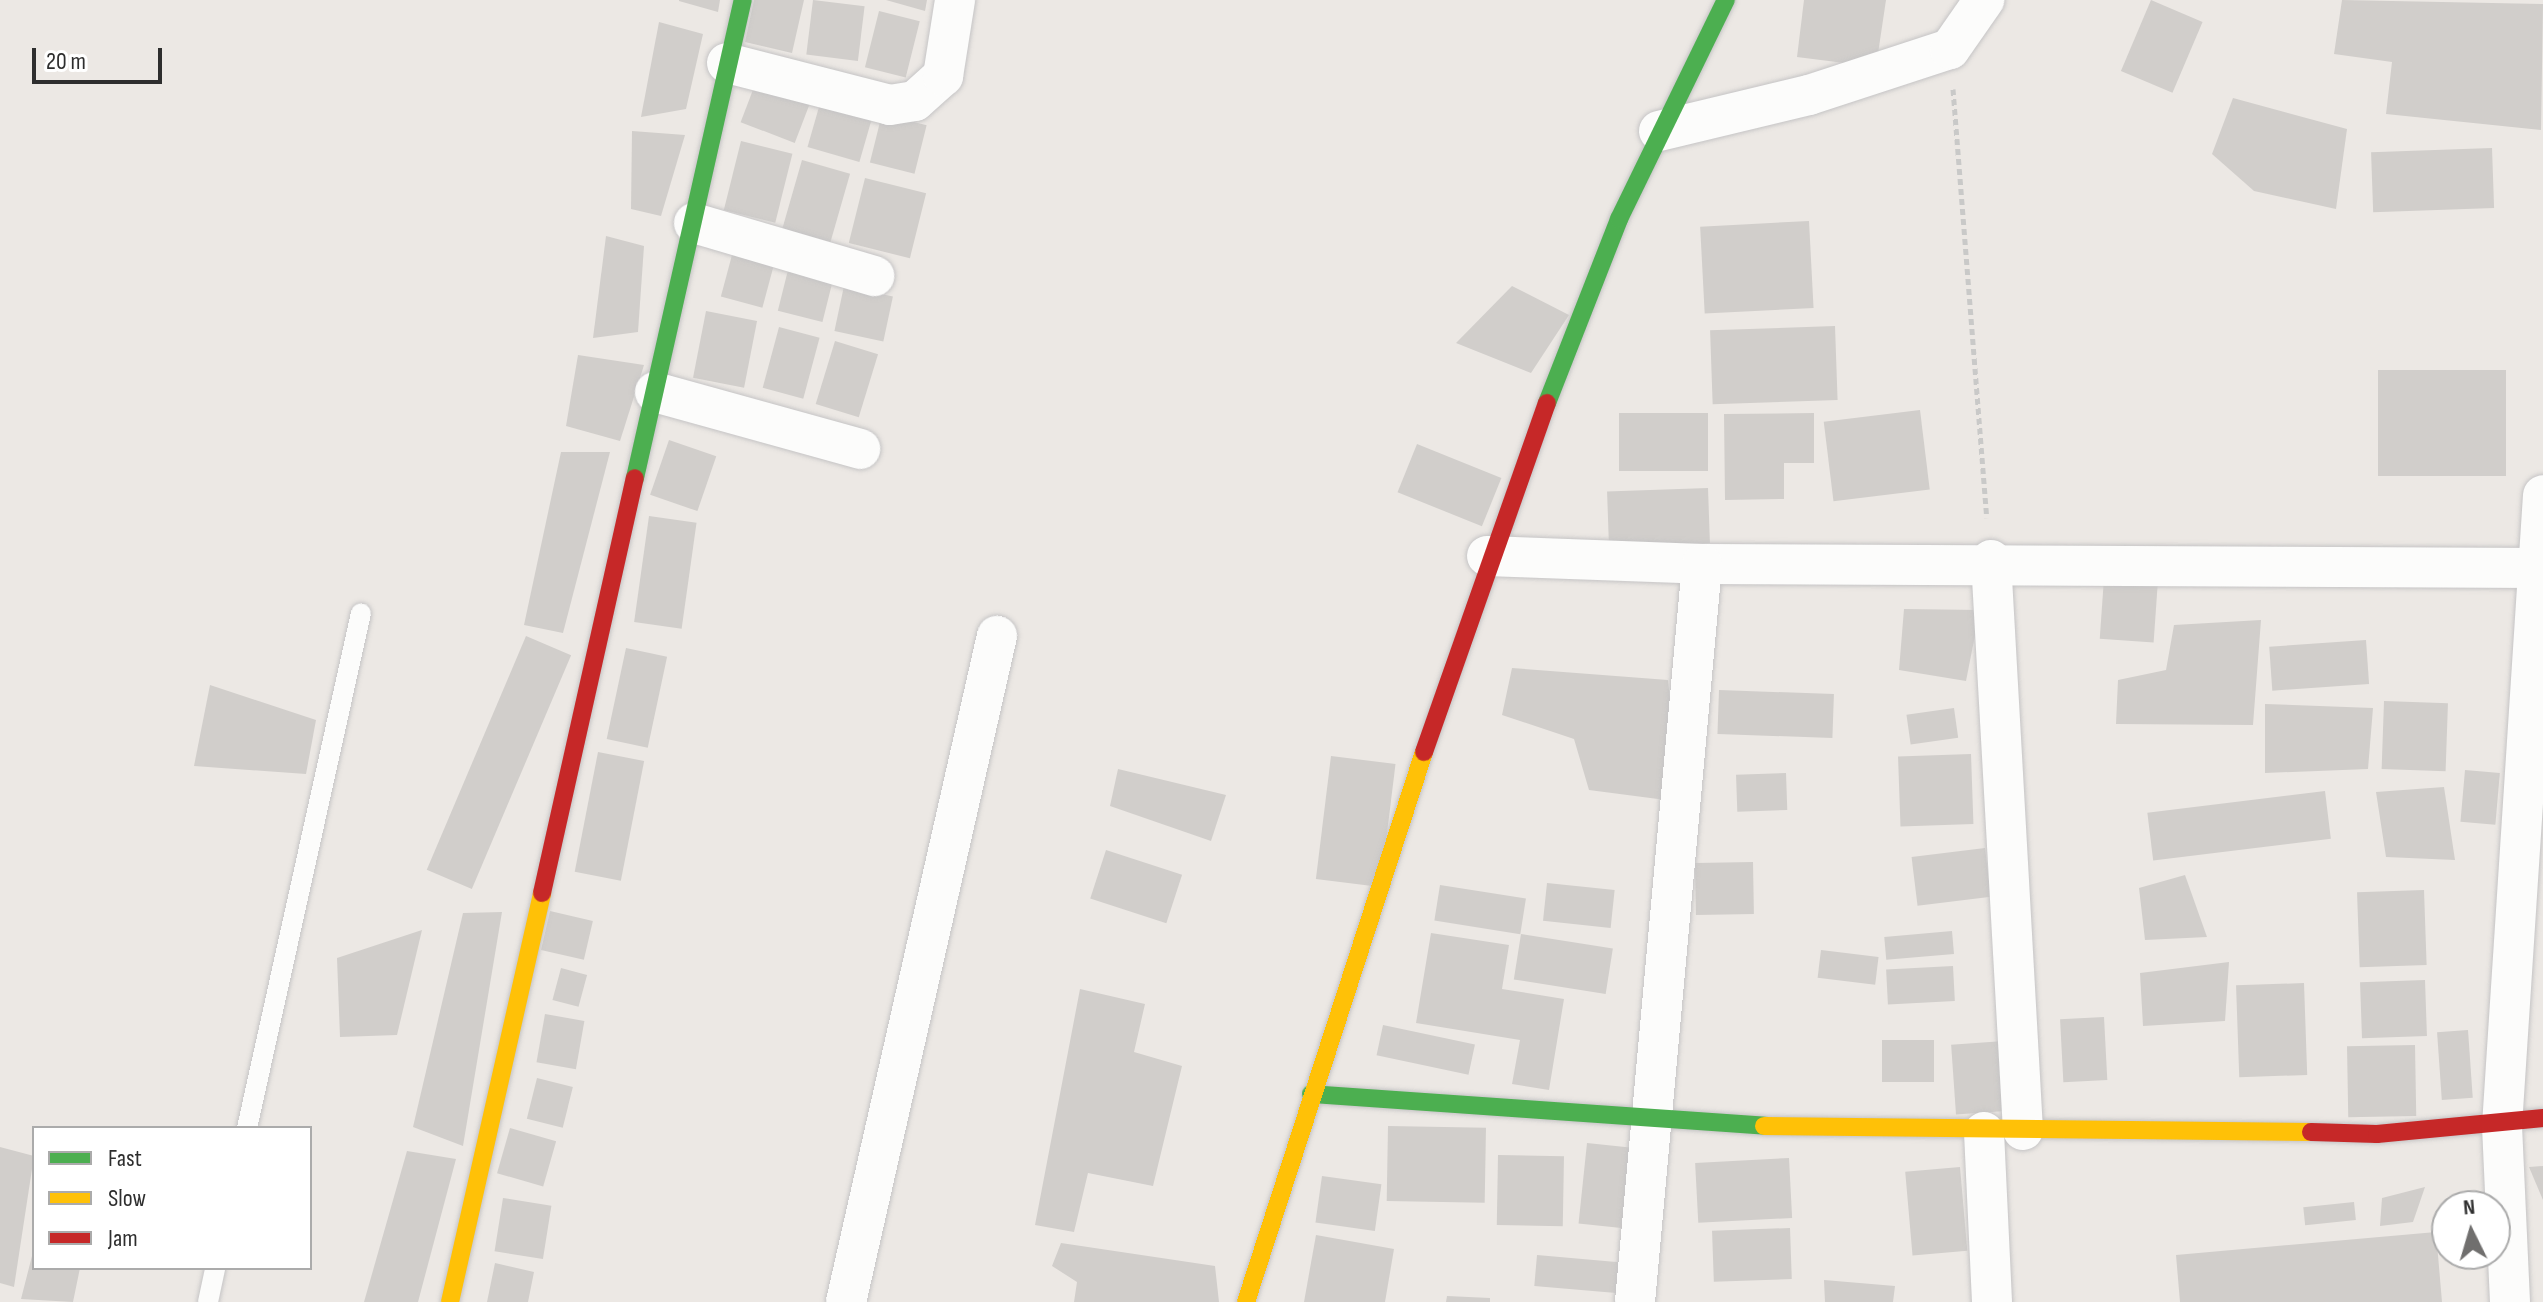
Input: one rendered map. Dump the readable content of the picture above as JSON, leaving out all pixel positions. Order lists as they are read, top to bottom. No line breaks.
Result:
{"legend":["Fast","Slow","Jam"],"scale_bar":"20 m","north":"top"}
